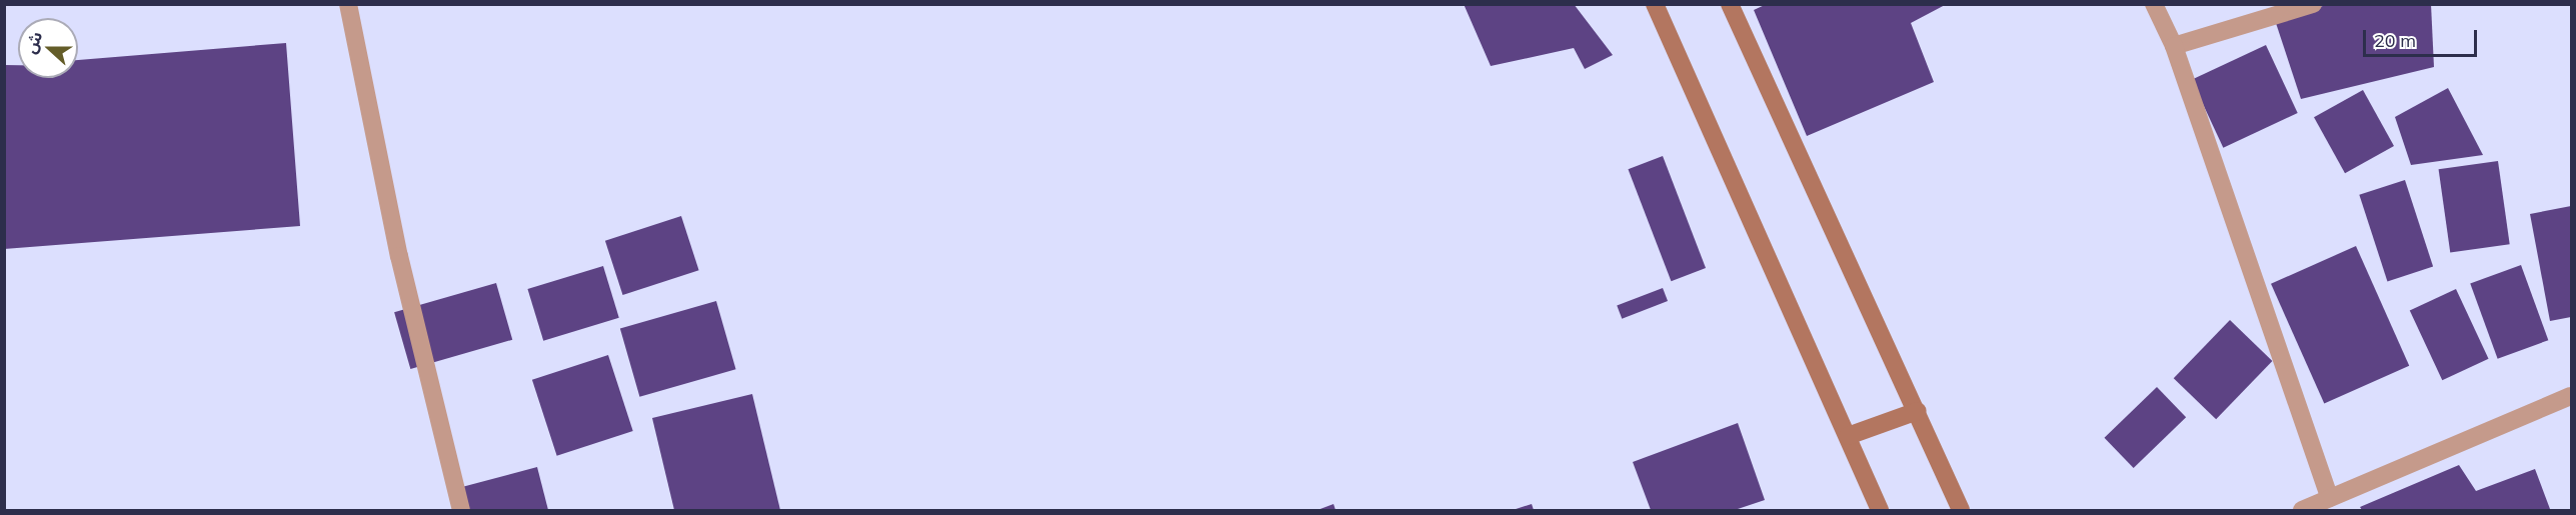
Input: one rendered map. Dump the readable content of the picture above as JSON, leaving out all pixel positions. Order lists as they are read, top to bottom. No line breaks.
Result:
{"scale_bar":"20 m","north":"left"}
